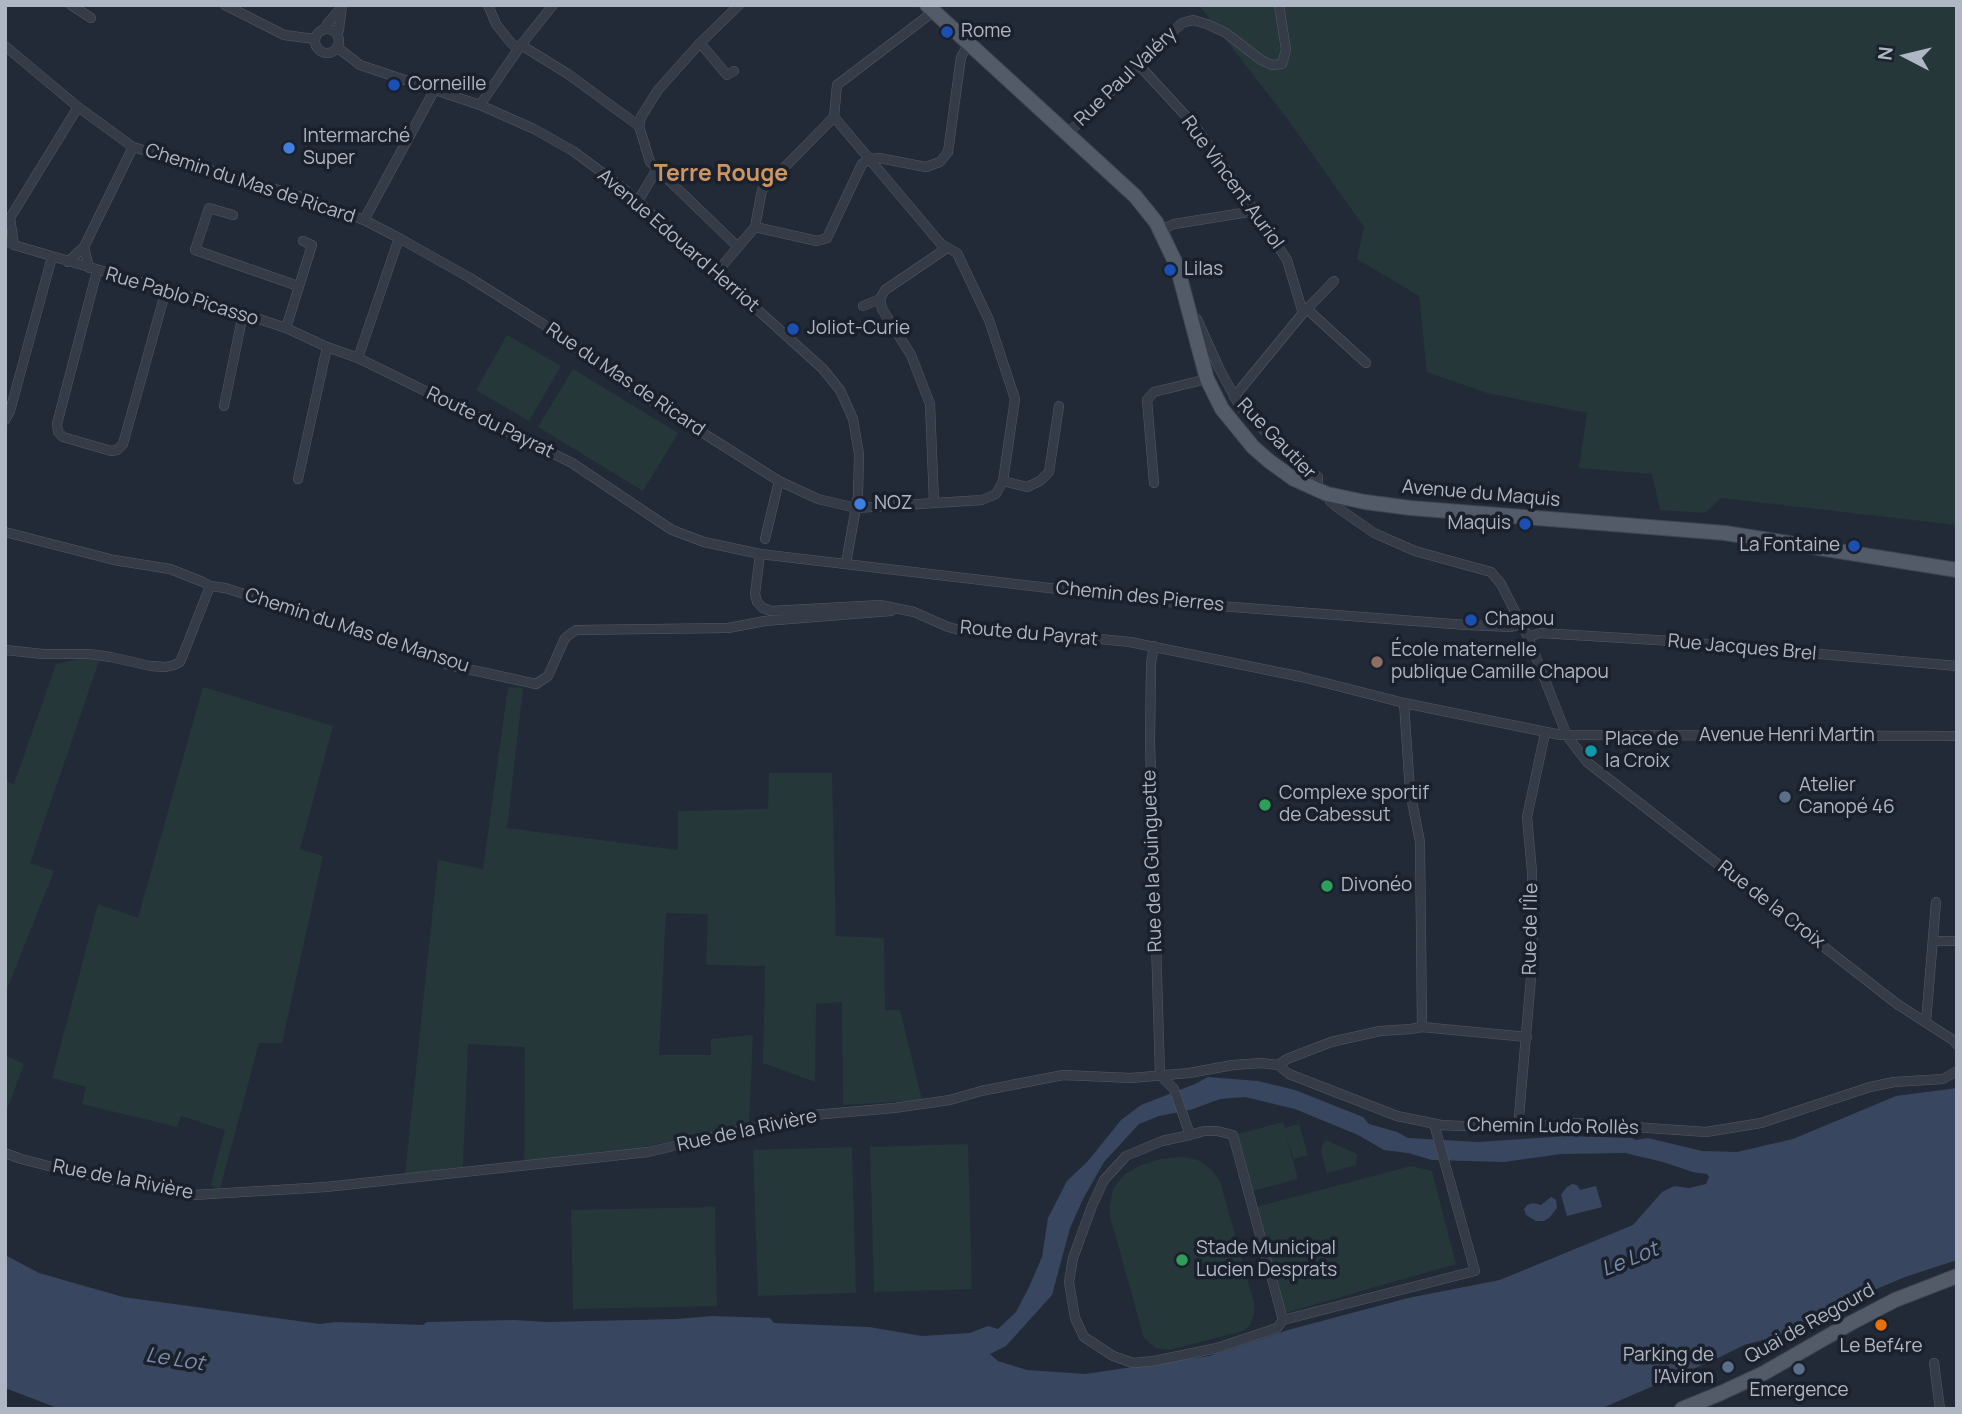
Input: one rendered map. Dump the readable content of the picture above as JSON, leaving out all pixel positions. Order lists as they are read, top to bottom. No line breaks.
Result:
{"streets":{"main road":["Avenue du Maquis","Quai de Regourd"],"street":["Rue Paul Valéry","Rue Vincent Auriol","Chemin du Mas de Ricard","Avenue Edouard Herriot","Rue Pablo Picasso","Rue du Mas de Ricard","Route du Payrat","Rue Gautier","Chemin des Pierres","Chemin du Mas de Mansou","Rue Jacques Brel","Avenue Henri Martin","Rue de la Guinguette","Rue de la Croix","Rue de l'Île","Chemin Ludo Rollès","Rue de la Rivière"]},"crossings":[["Rue Paul Valéry","Rue Vincent Auriol"],["Rue Paul Valéry","Avenue du Maquis"],["Chemin du Mas de Ricard","Rue du Mas de Ricard"],["Avenue Edouard Herriot","Rue du Mas de Ricard"],["Avenue Edouard Herriot","Chemin des Pierres"],["Rue Pablo Picasso","Route du Payrat"],["Route du Payrat","Chemin des Pierres"],["Route du Payrat","Chemin du Mas de Mansou"],["Route du Payrat","Rue de la Guinguette"],["Route du Payrat","Rue de l'Île"],["Rue Gautier","Avenue du Maquis"],["Rue Gautier","Chemin des Pierres"],["Rue Gautier","Rue Jacques Brel"],["Rue Gautier","Avenue Henri Martin"],["Rue Gautier","Rue de la Croix"],["Avenue Henri Martin","Rue de la Croix"],["Rue de la Guinguette","Rue de la Rivière"],["Rue de l'Île","Chemin Ludo Rollès"],["Rue de l'Île","Rue de la Rivière"],["Chemin Ludo Rollès","Rue de la Rivière"]],"districts":["Terre Rouge"],"water":["Le Lot"],"places":["Rome","Corneille","Intermarché Super","Lilas","Joliot-Curie","NOZ","Maquis","La Fontaine","Chapou","École maternelle publique Camille Chapou","Place de la Croix","Atelier Canopé 46","Complexe sportif de Cabessut","Divonéo","Stade Municipal Lucien Desprats","Le Bef4re","Parking de l'Aviron","Emergence"],"north":"left"}
